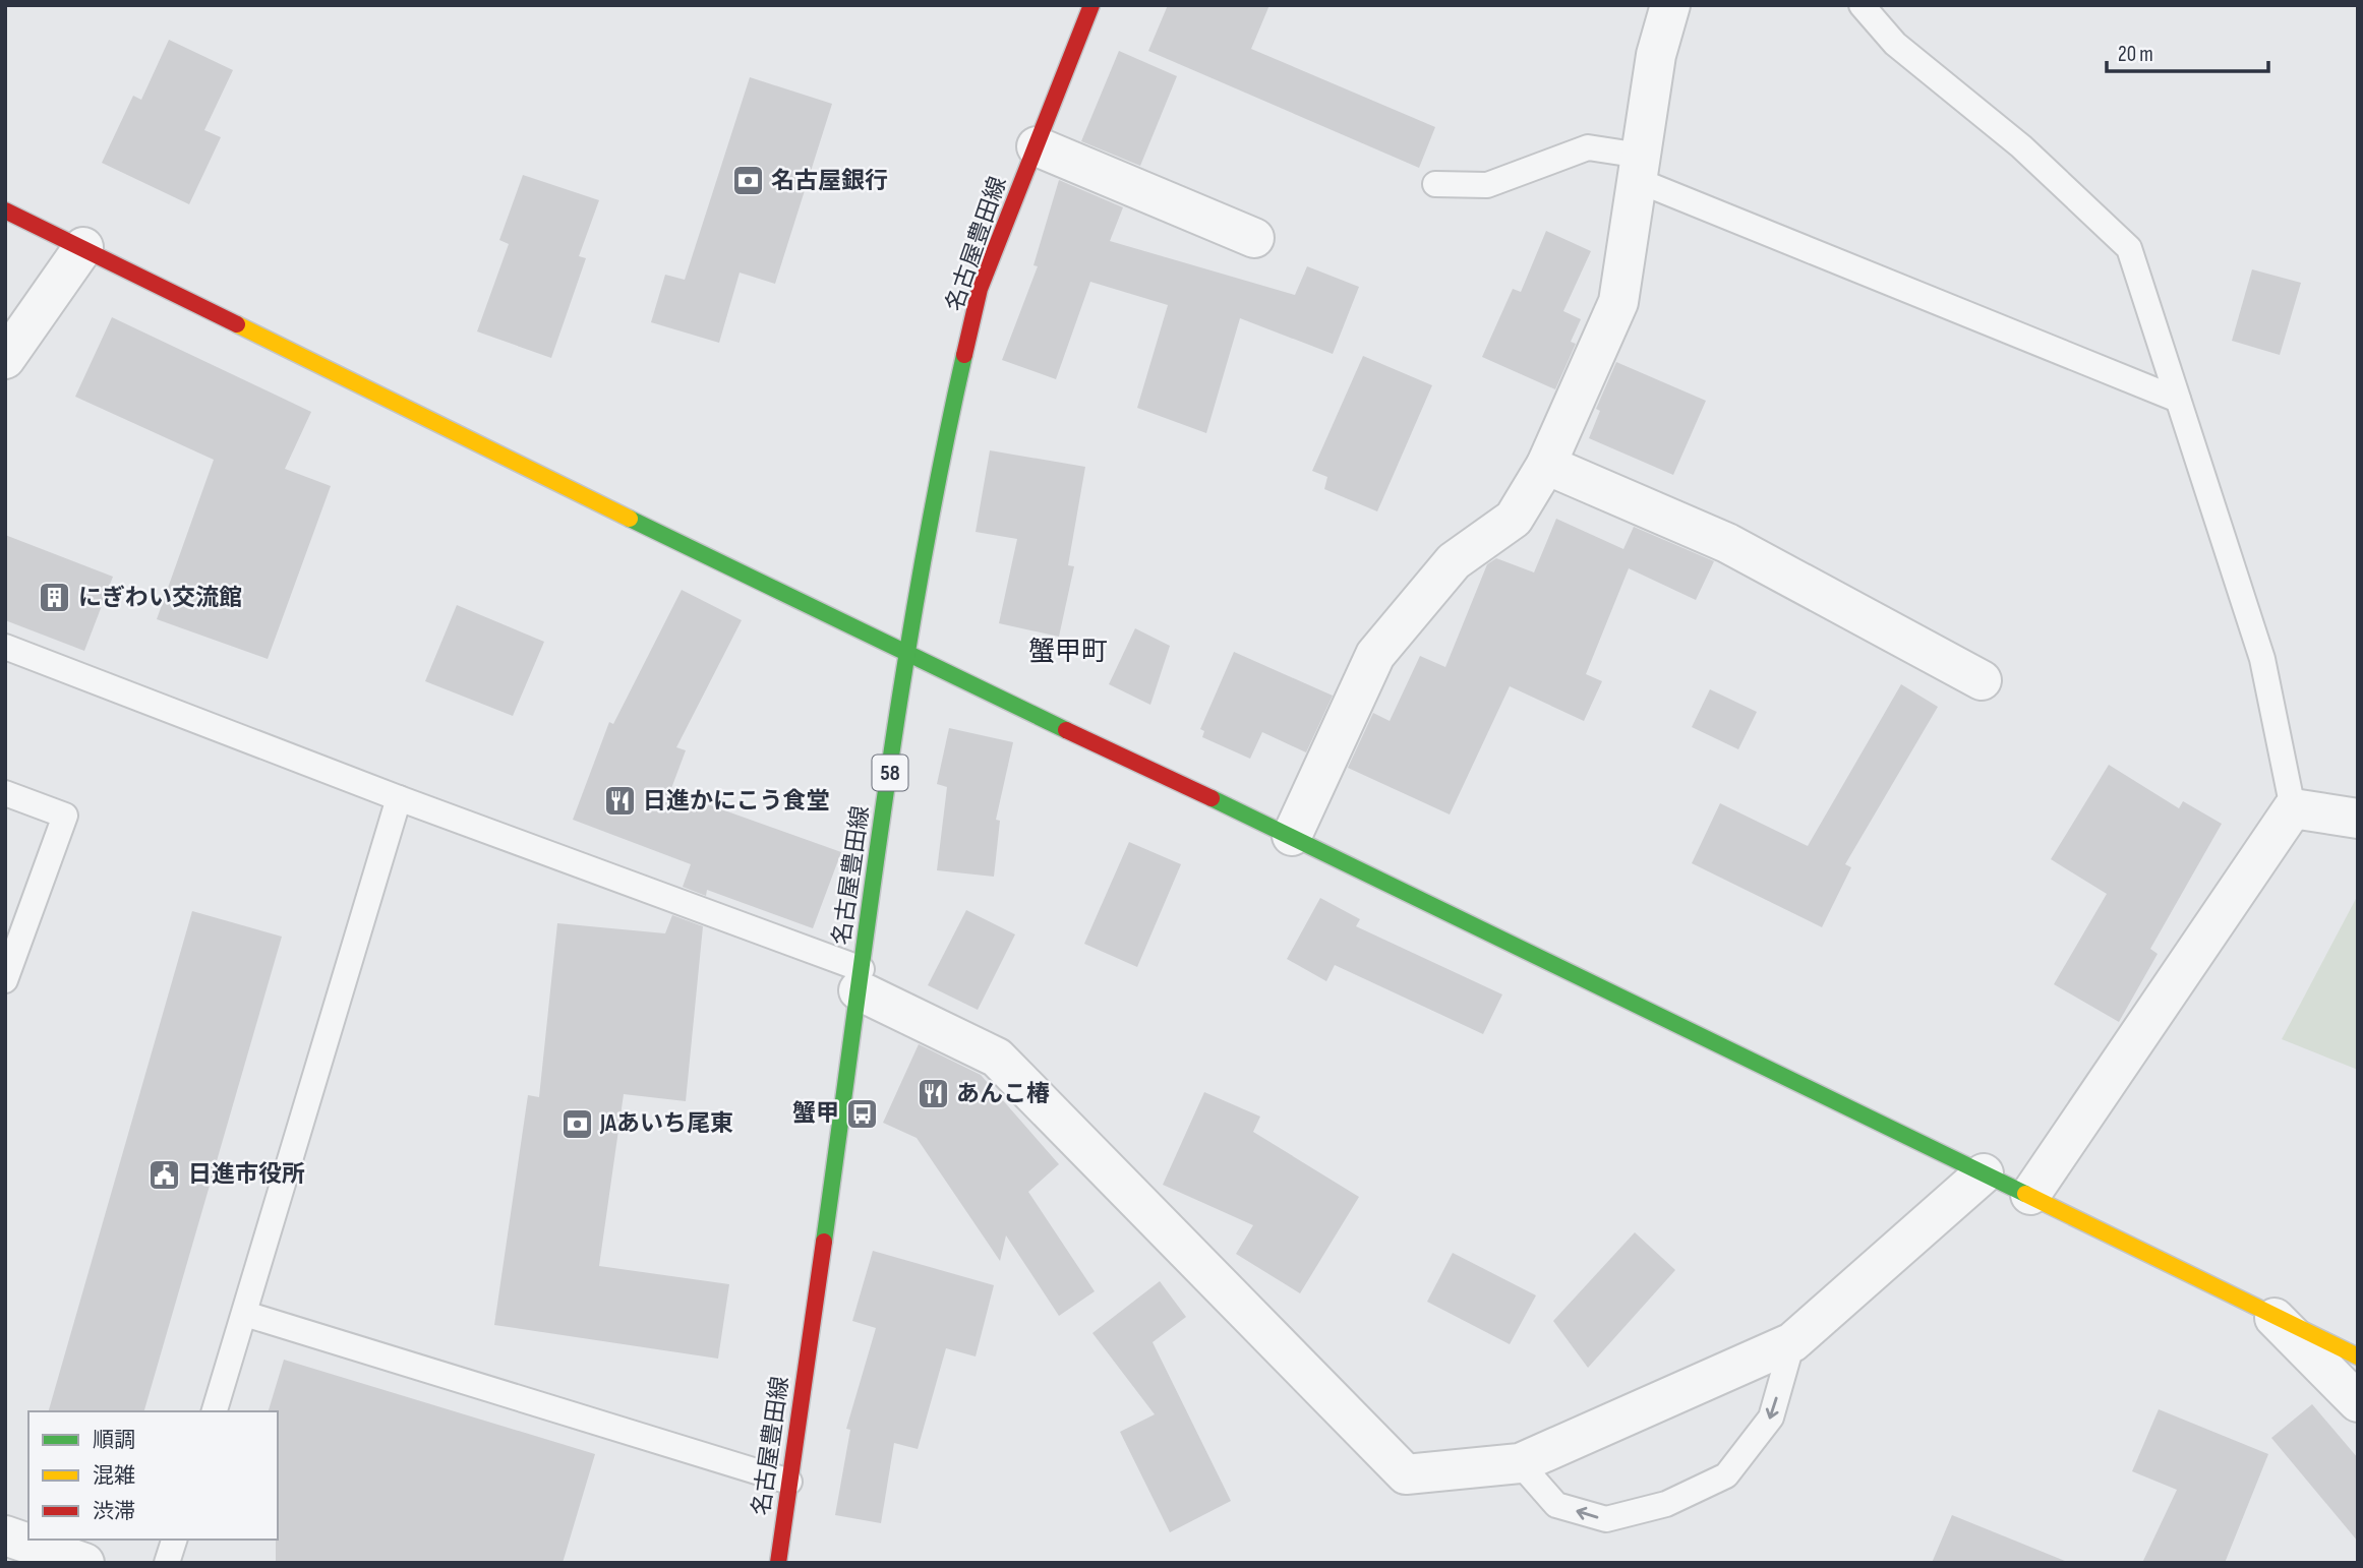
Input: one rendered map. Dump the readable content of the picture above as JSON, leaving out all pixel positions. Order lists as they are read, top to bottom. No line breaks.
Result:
{"streets":{"street":["名古屋豊田線","58"]},"districts":["蟹甲町"],"places":{"bank":["名古屋銀行","JAあいち尾東"],"building":["にぎわい交流館"],"restaurant":["日進かにこう食堂","あんこ椿"],"bus stop":["蟹甲"],"public building":["日進市役所"]},"legend":["順調","混雑","渋滞"],"scale_bar":"20 m"}
